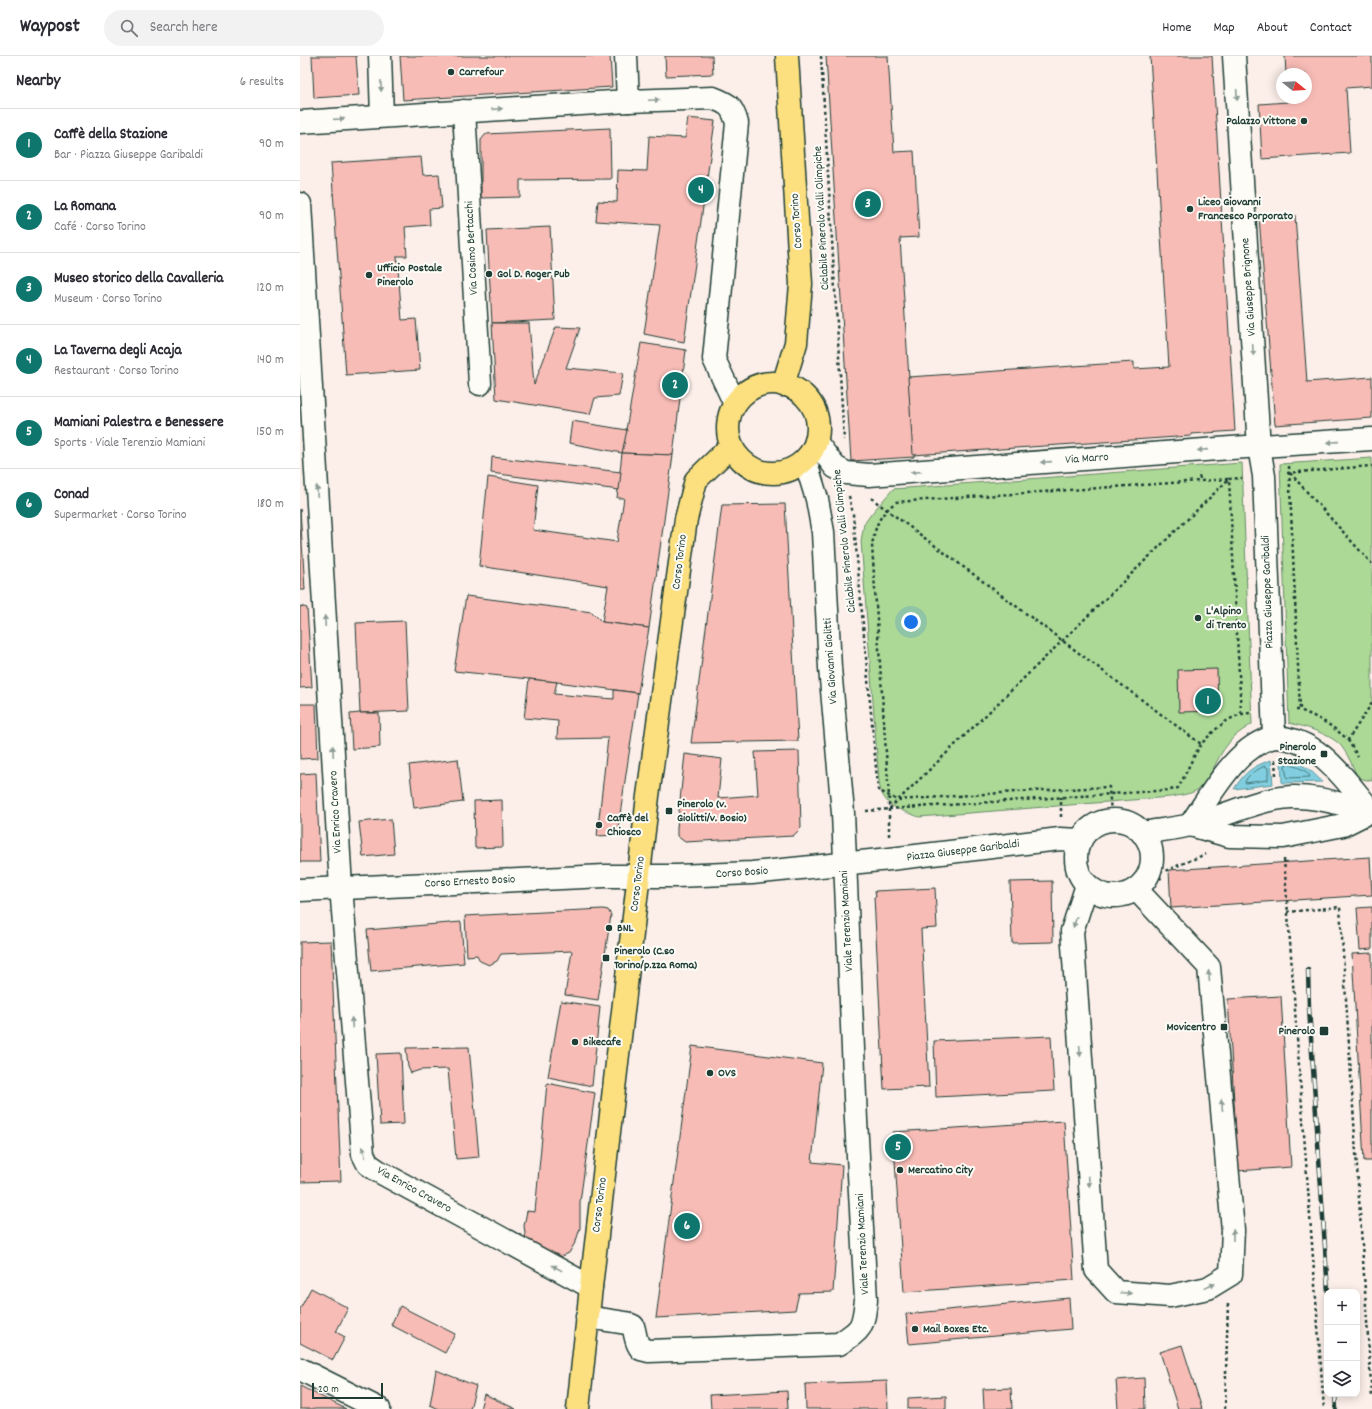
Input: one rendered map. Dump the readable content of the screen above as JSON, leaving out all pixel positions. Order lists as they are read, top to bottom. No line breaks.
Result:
{"streets":{"main road":["Corso Torino"],"street":["Via Cosimo Bertacchi","Via Giuseppe Brignone","Via Marro","Piazza Giuseppe Garibaldi","Via Giovanni Giolitti","Via Enrico Cravero","Corso Bosio","Corso Ernesto Bosio","Viale Terenzio Mamiani"],"path":["Ciclabile Pinerolo Valli Olimpiche"]},"crossings":[["Ciclabile Pinerolo Valli Olimpiche","Via Marro"],["Corso Torino","Via Giovanni Giolitti"],["Corso Torino","Via Enrico Cravero"],["Corso Torino","Corso Bosio"],["Corso Torino","Corso Ernesto Bosio"],["Corso Torino","Viale Terenzio Mamiani"],["Via Giuseppe Brignone","Via Marro"],["Via Giuseppe Brignone","Piazza Giuseppe Garibaldi"],["Via Marro","Piazza Giuseppe Garibaldi"],["Piazza Giuseppe Garibaldi","Via Giovanni Giolitti"],["Piazza Giuseppe Garibaldi","Corso Bosio"],["Piazza Giuseppe Garibaldi","Viale Terenzio Mamiani"],["Via Giovanni Giolitti","Corso Bosio"],["Via Giovanni Giolitti","Viale Terenzio Mamiani"],["Via Enrico Cravero","Corso Ernesto Bosio"],["Corso Bosio","Corso Ernesto Bosio"],["Corso Bosio","Viale Terenzio Mamiani"]],"one_way":["Via Giuseppe Brignone","Via Marro","Via Enrico Cravero"],"places":{"other":["Carrefour","Palazzo Vittone","Liceo Giovanni Francesco Porporato","Gol D. Roger Pub","Ufficio Postale Pinerolo","L'Alpino di Trento","Caffè del Chiosco","BNL","Bikecafe","OVS","Mercatino City","Mail Boxes Etc."],"transit":["Pinerolo Stazione","Pinerolo (v. Giolitti/v. Bosio)","Pinerolo (C.so Torino/p.zza Roma)","Movicentro","Pinerolo"]},"scale_bar":"20 m","north":"right","page":{"header":"Waypost","search":"Search here","nav":["Home","Map","About","Contact"],"heading":["Nearby","6 results"],"list":[{"mark":"1","name":"Caffè della Stazione","note":"Bar · Piazza Giuseppe Garibaldi","value":"90 m"},{"mark":"2","name":"La Romana","note":"Café · Corso Torino","value":"90 m"},{"mark":"3","name":"Museo storico della Cavalleria","note":"Museum · Corso Torino","value":"120 m"},{"mark":"4","name":"La Taverna degli Acaja","note":"Restaurant · Corso Torino","value":"140 m"},{"mark":"5","name":"Mamiani Palestra e Benessere","note":"Sports · Viale Terenzio Mamiani","value":"150 m"},{"mark":"6","name":"Conad","note":"Supermarket · Corso Torino","value":"180 m"}],"pins":["4","3","2","1","5","6"],"map_buttons":["+","−"],"scale":"20 m"}}
